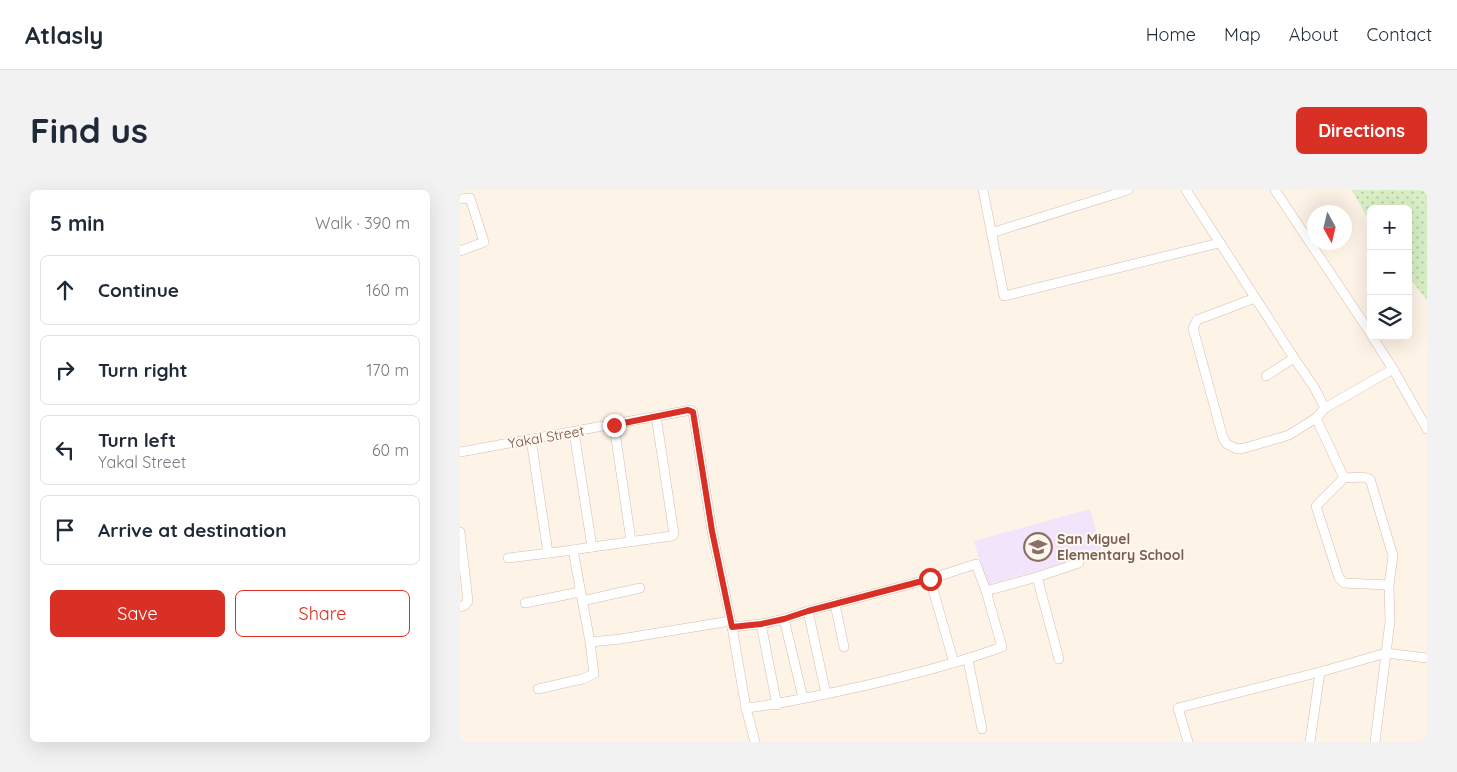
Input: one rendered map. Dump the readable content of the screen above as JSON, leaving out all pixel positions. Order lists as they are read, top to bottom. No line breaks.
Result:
{"streets":{"street":["Yakal Street"]},"places":{"school or university":["San Miguel Elementary School"]},"north":"bottom","page":{"header":"Atlasly","nav":["Home","Map","About","Contact"],"buttons":["Directions",["Save","Share"]],"title":"Find us","heading":["5 min","Walk · 390 m"],"map_buttons":["+","−"],"list":[["Continue","160 m"],["Turn right","170 m"],["Turn left","Yakal Street","60 m"],"Arrive at destination"]}}
